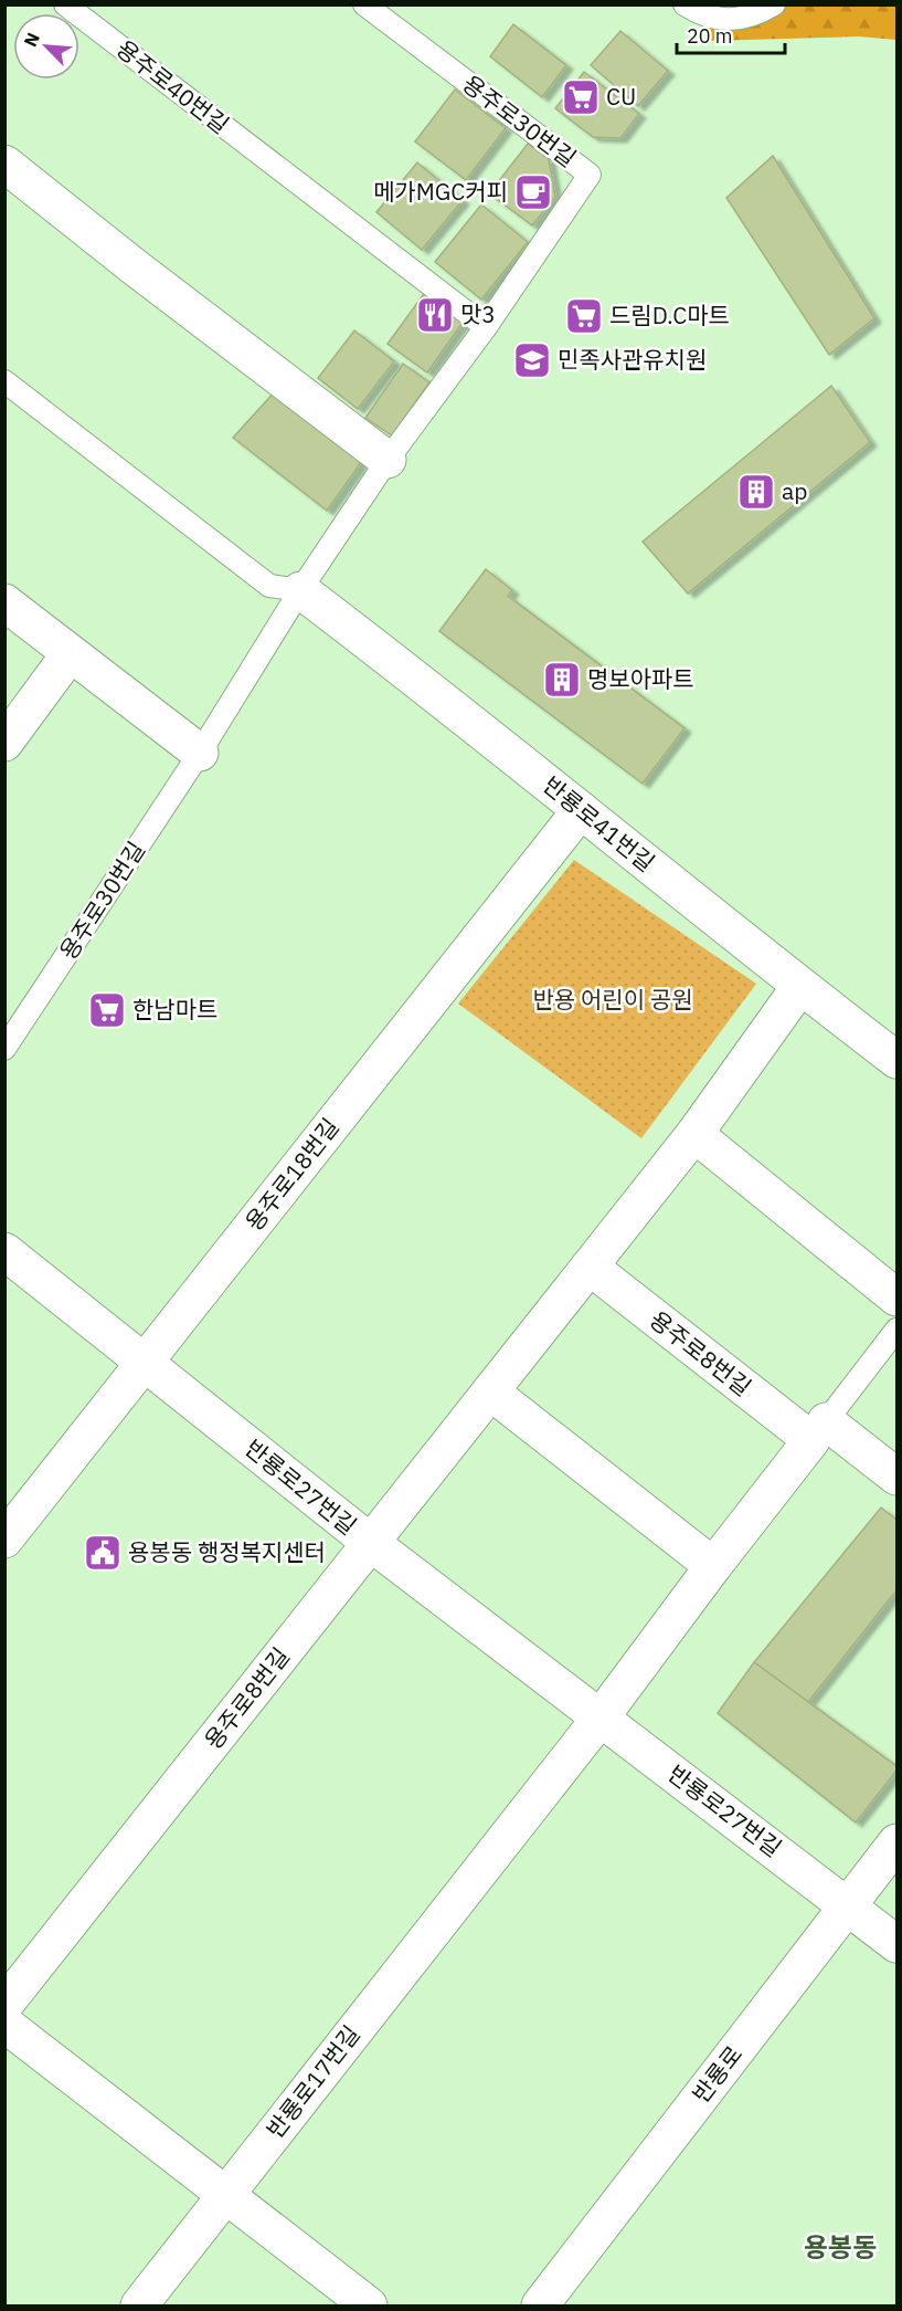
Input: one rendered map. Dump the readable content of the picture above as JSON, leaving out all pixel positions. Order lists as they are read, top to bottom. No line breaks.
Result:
{"streets":{"street":["반룡로41번길","용주로18번길","용주로8번길","반룡로27번길","반룡로","반룡로17번길"],"lane":["용주로40번길","용주로30번길"]},"crossings":[["용주로40번길","용주로30번길"],["용주로30번길","반룡로41번길"],["반룡로41번길","용주로18번길"],["반룡로41번길","용주로8번길"],["용주로18번길","반룡로27번길"],["용주로8번길","반룡로27번길"],["반룡로27번길","반룡로"],["반룡로27번길","반룡로17번길"]],"districts":["용봉동"],"parks":["반용 어린이 공원"],"places":{"supermarket":["CU","드림D.C마트","한남마트"],"cafe":["메가MGC커피"],"restaurant":["맛3"],"school or university":["민족사관유치원"],"building":["ap","명보아파트"],"public building":["용봉동 행정복지센터"]},"scale_bar":"20 m","north":"top left"}
